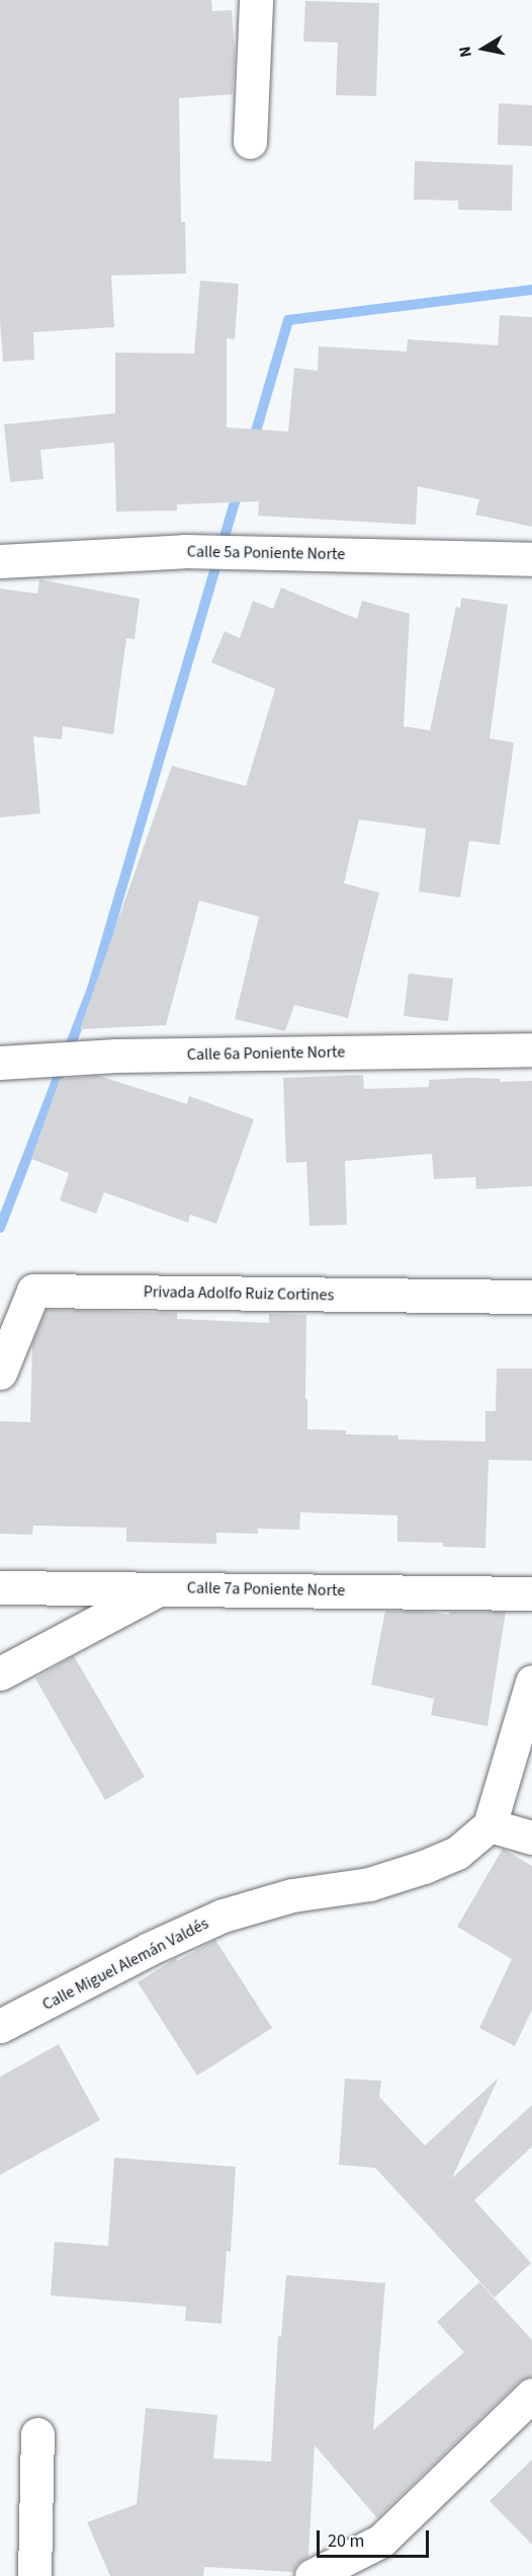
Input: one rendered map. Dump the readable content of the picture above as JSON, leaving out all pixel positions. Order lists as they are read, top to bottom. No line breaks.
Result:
{"streets":{"street":["Calle 5a Poniente Norte","Calle 6a Poniente Norte","Privada Adolfo Ruiz Cortines","Calle 7a Poniente Norte","Calle Miguel Alemán Valdés"]},"scale_bar":"20 m","north":"left"}
